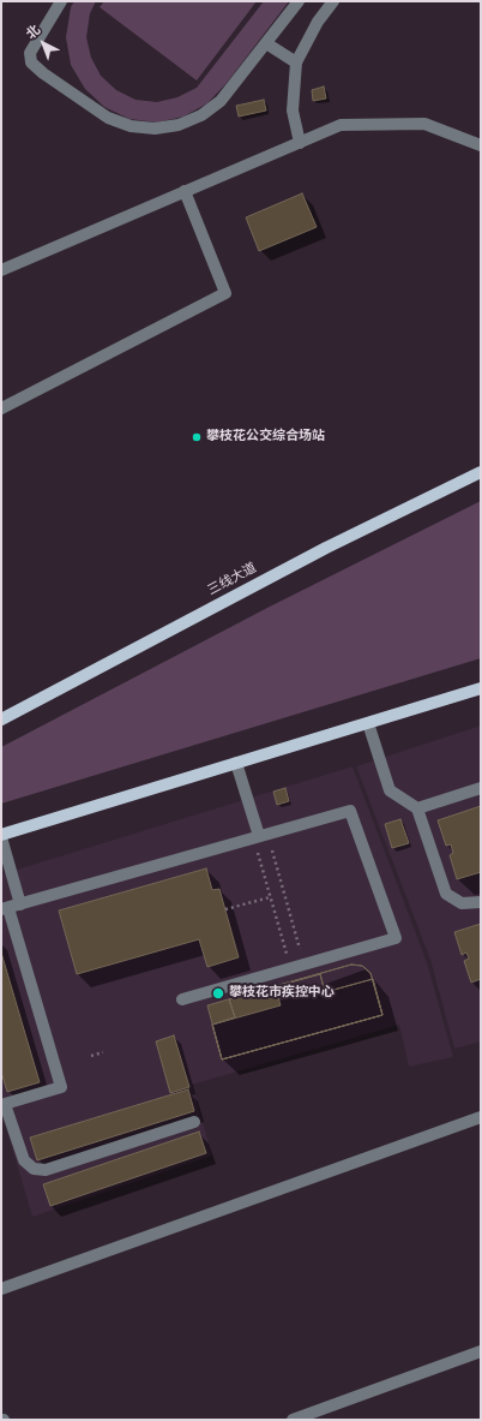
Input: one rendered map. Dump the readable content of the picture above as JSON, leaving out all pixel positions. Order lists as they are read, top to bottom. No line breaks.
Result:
{"streets":{"main road":["三线大道"]},"places":["攀枝花公交综合场站","攀枝花市疾控中心"],"north":"top left"}
